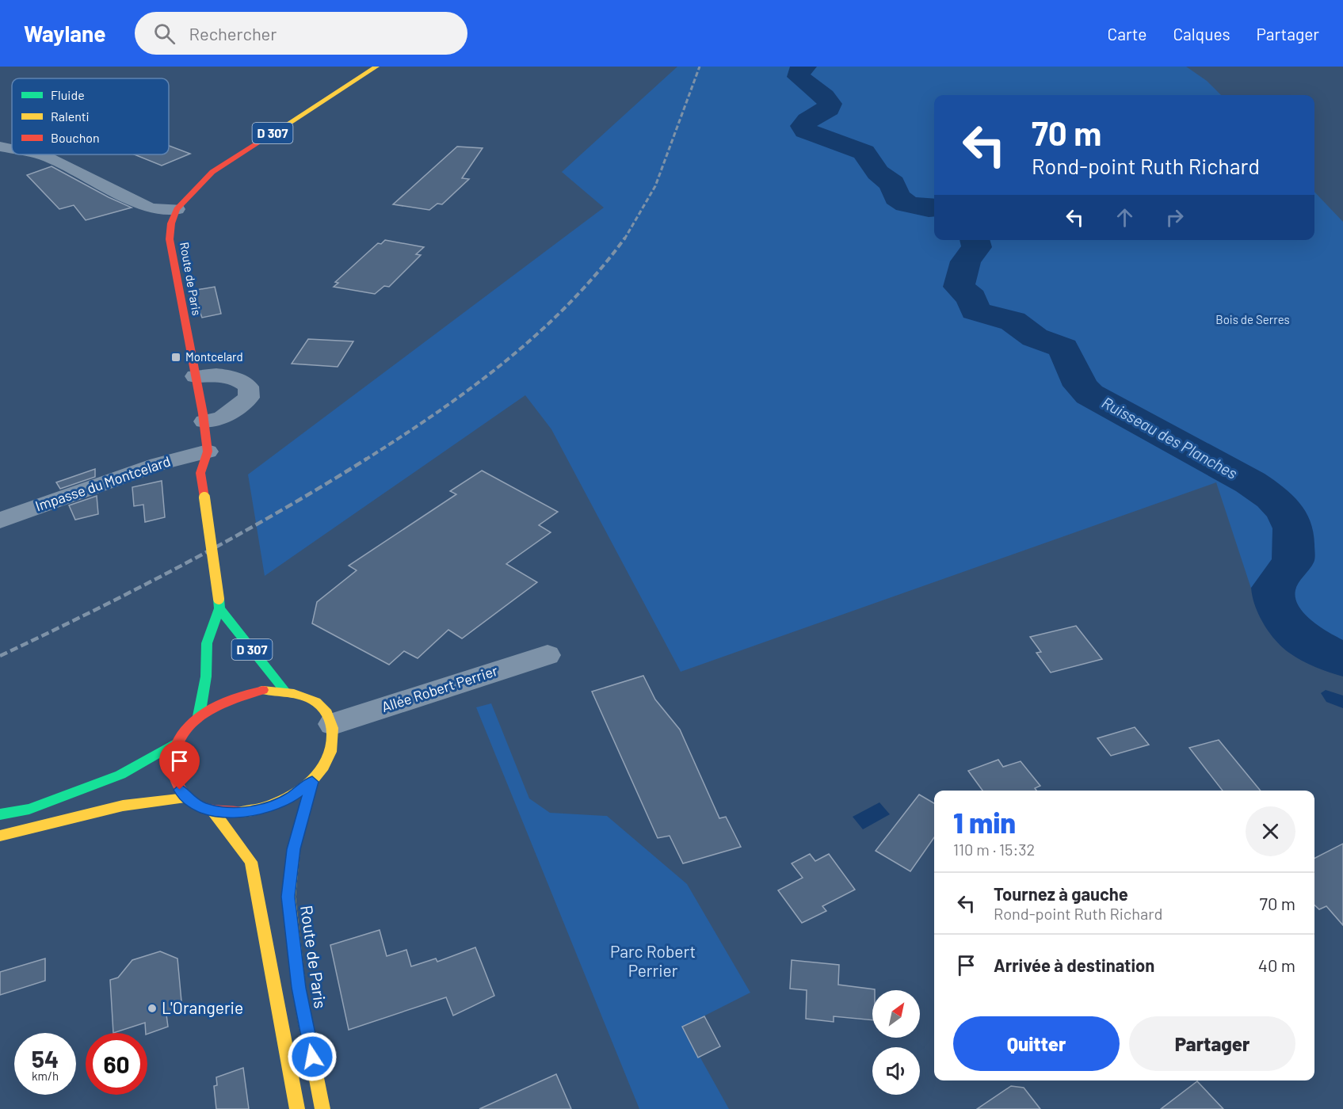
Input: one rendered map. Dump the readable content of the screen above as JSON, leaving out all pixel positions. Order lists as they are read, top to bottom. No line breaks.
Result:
{"streets":{"main road":["D 307","Route de Paris"],"street":["Impasse du Montcelard","Allée Robert Perrier"]},"crossings":[["D 307","Route de Paris"],["D 307","Allée Robert Perrier"],["Route de Paris","Impasse du Montcelard"],["Route de Paris","Allée Robert Perrier"]],"water":["Ruisseau des Planches"],"parks":["Bois de Serres","Parc Robert Perrier"],"places":{"transit":["Montcelard"],"other":["L'Orangerie"]},"legend":["Fluide","Ralenti","Bouchon"],"north":"top right","page":{"header":"Waylane","search":"Rechercher","nav":["Carte","Calques","Partager"],"turn":["70 m","Rond-point Ruth Richard"],"heading":["1 min","110 m · 15:32"],"list":[{"name":"Tournez à gauche","note":"Rond-point Ruth Richard","value":"70 m"},{"name":"Arrivée à destination","value":"40 m"}],"buttons":["Quitter","Partager"],"speed":"54 km/h","limit":"60"}}
